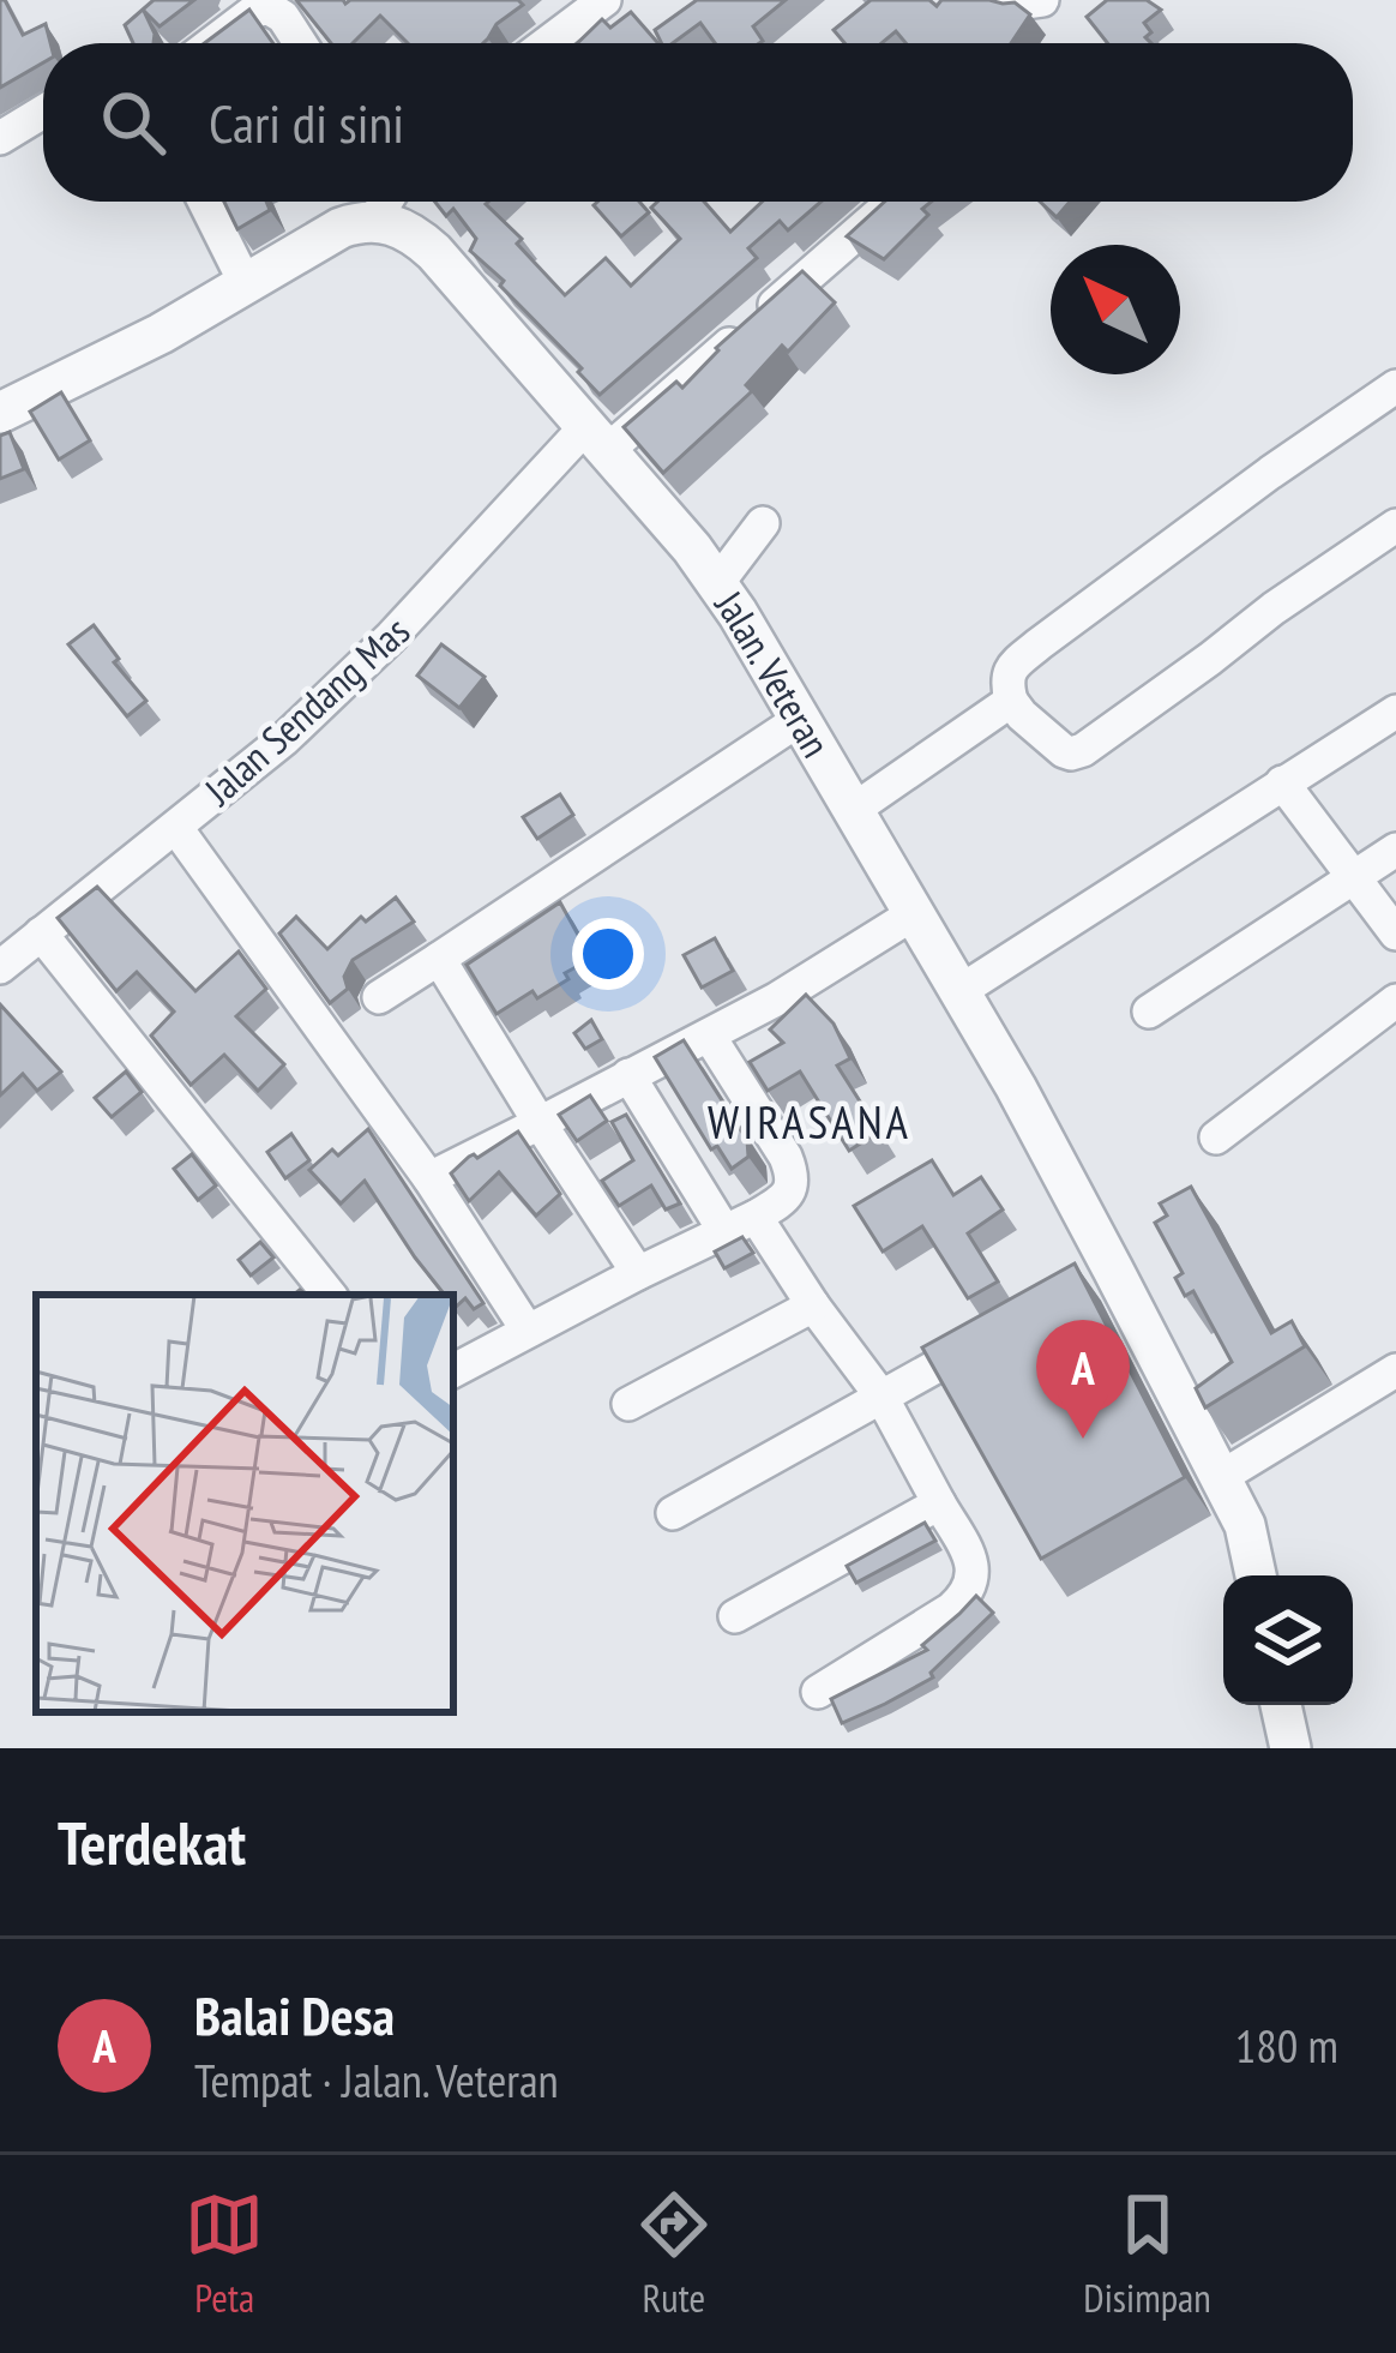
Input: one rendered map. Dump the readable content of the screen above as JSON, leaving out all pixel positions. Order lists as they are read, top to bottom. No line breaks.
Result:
{"streets":{"street":["Jalan. Veteran","Jalan Sendang Mas"]},"crossings":[["Jalan. Veteran","Jalan Sendang Mas"]],"districts":["WIRASANA"],"north":"top left","page":{"search":"Cari di sini","pins":"A","heading":"Terdekat","list":[{"mark":"A","name":"Balai Desa","note":"Tempat · Jalan. Veteran","value":"180 m"}],"nav":["Peta","Rute","Disimpan"]}}
